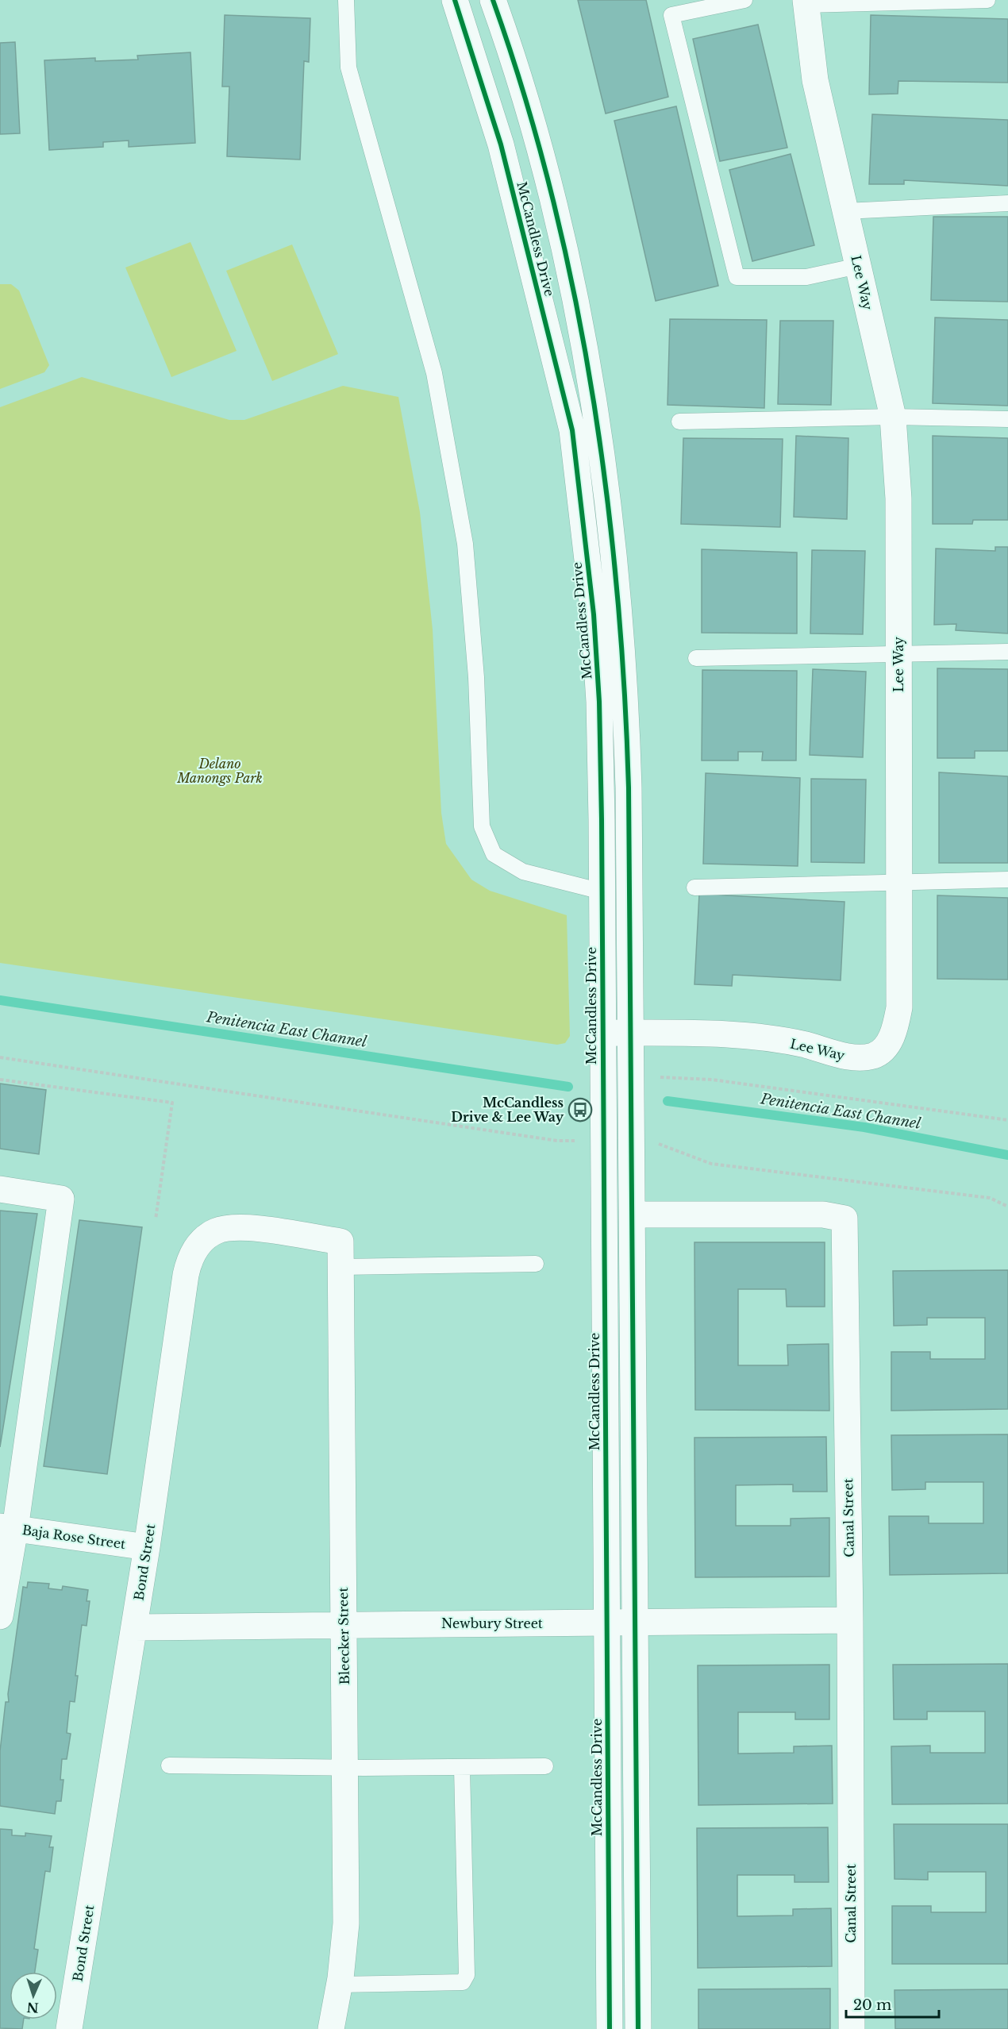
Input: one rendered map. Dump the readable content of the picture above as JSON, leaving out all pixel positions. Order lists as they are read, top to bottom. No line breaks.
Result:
{"streets":{"street":["McCandless Drive","Lee Way","Canal Street","Baja Rose Street","Bond Street","Newbury Street","Bleecker Street"]},"crossings":[["McCandless Drive","Lee Way"],["McCandless Drive","Canal Street"],["McCandless Drive","Newbury Street"],["Canal Street","Newbury Street"],["Baja Rose Street","Bond Street"],["Bond Street","Newbury Street"],["Bond Street","Bleecker Street"],["Newbury Street","Bleecker Street"]],"water":["Penitencia East Channel"],"parks":["Delano Manongs Park"],"places":{"bus stop":["McCandless Drive & Lee Way"]},"scale_bar":"20 m","north":"bottom"}
